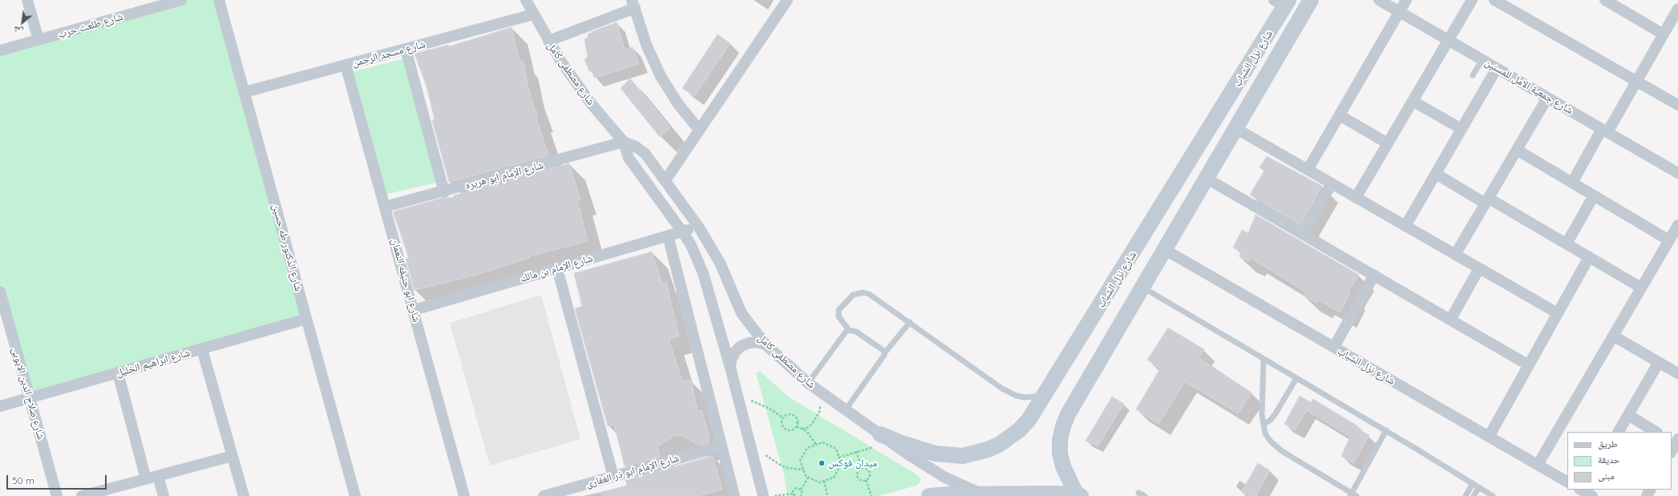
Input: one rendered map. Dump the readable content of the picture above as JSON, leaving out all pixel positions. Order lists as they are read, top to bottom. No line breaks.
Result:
{"streets":{"street":["شارع طلعت حرب","شارع مسجد الرحمن","شارع نزل الشباب","شارع مصطفى كامل","شارع جمعية الامل للمسنين","شارع الإمام ابو هريره","شارع الدكتور طه حسين","شارع الإمام بن مالك","شارع ابو حنيفه النعمان","شارع ابراهيم الخليل","شارع صلاح الدين الايوبى","شارع الإمام ابو ذر الغفارى"]},"crossings":[["شارع مسجد الرحمن","شارع مصطفى كامل"],["شارع مسجد الرحمن","شارع الدكتور طه حسين"],["شارع مسجد الرحمن","شارع ابو حنيفه النعمان"],["شارع نزل الشباب","شارع مصطفى كامل"],["شارع مصطفى كامل","شارع الإمام ابو هريره"],["شارع مصطفى كامل","شارع الإمام بن مالك"],["شارع الإمام ابو هريره","شارع ابو حنيفه النعمان"],["شارع الدكتور طه حسين","شارع ابراهيم الخليل"],["شارع الإمام بن مالك","شارع ابو حنيفه النعمان"],["شارع ابراهيم الخليل","شارع صلاح الدين الايوبى"]],"places":["ميدان فوكس"],"legend":["طريق","حديقة","مبنى"],"scale_bar":"50 m","north":"bottom left"}
